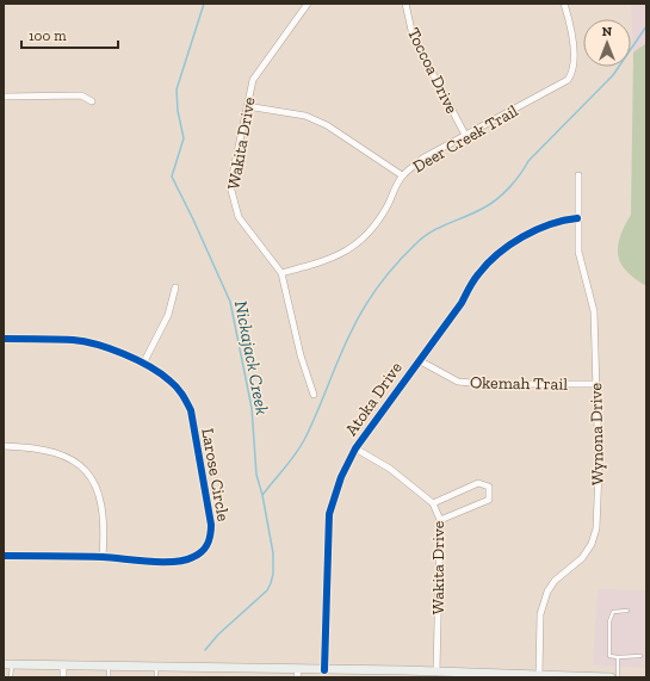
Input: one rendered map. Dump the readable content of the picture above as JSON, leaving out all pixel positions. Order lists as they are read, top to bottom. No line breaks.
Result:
{"streets":{"street":["Toccoa Drive","Deer Creek Trail","Wakita Drive","Okemah Trail","Atoka Drive","Wynona Drive","Larose Circle"]},"crossings":[["Toccoa Drive","Deer Creek Trail"],["Deer Creek Trail","Wakita Drive"],["Wakita Drive","Atoka Drive"],["Okemah Trail","Atoka Drive"],["Okemah Trail","Wynona Drive"],["Atoka Drive","Wynona Drive"]],"water":["Nickajack Creek"],"scale_bar":"100 m","north":"top"}
